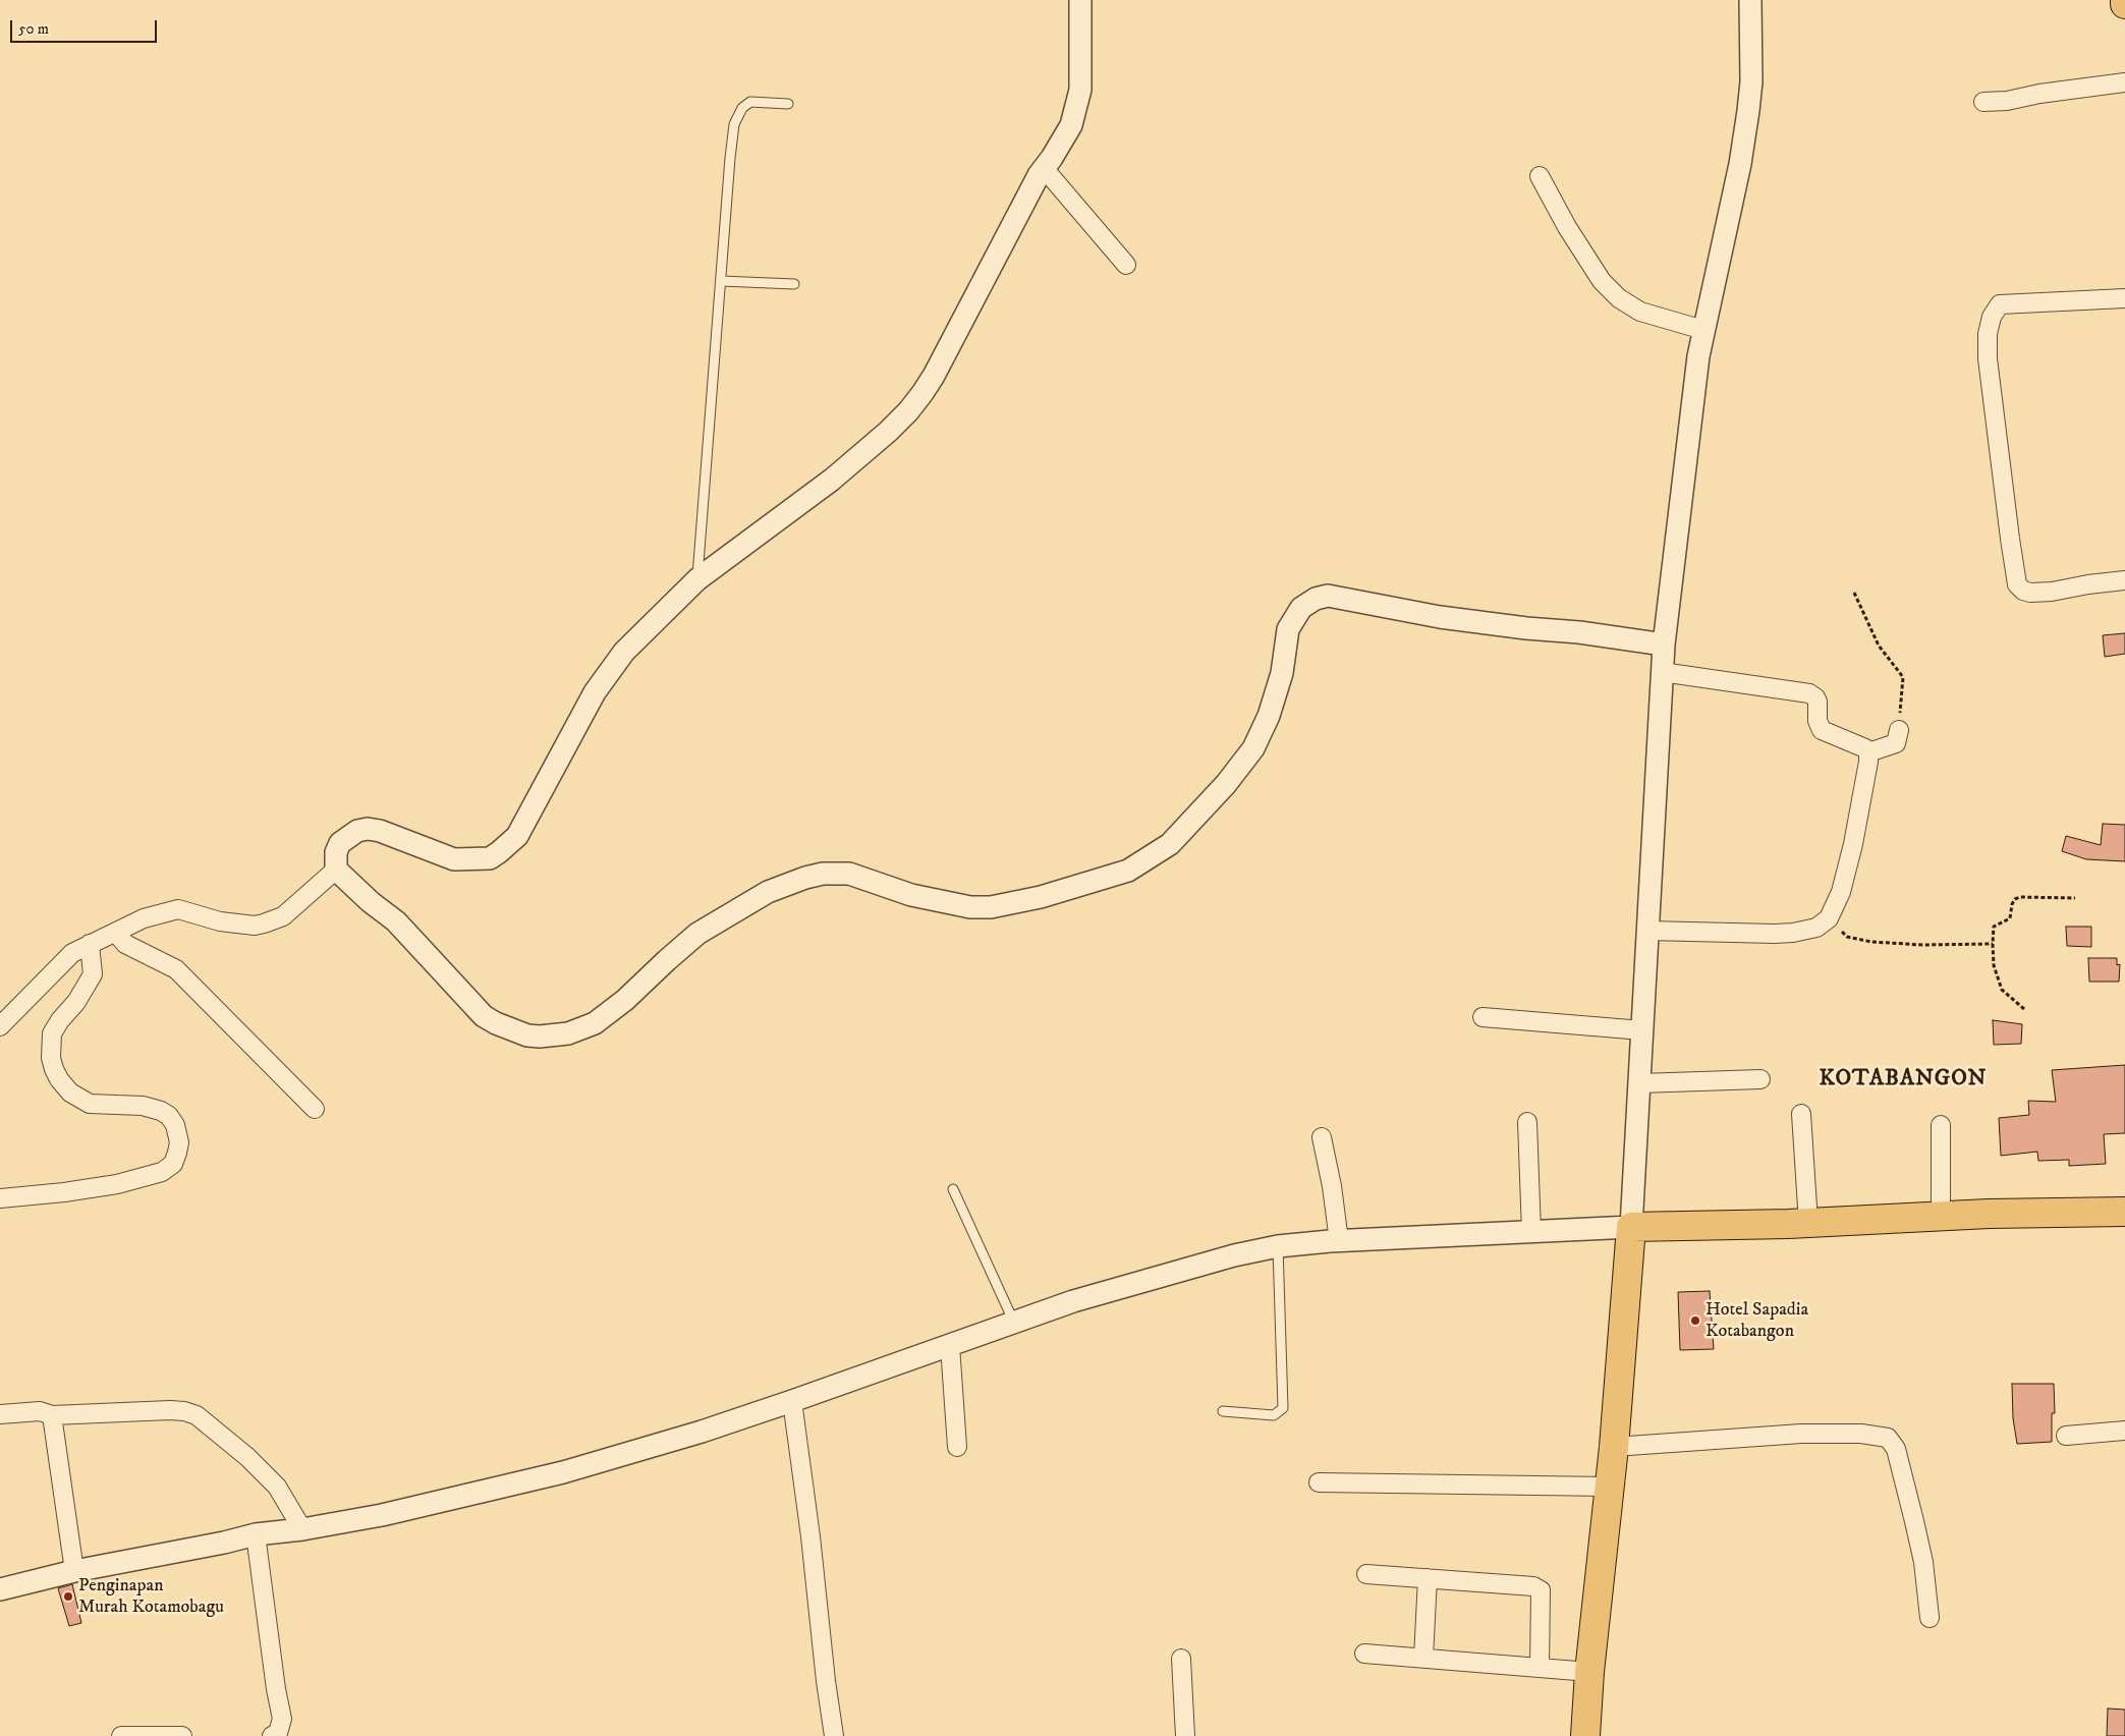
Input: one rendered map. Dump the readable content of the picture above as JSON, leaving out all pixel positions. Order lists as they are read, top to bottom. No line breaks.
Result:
{"districts":["KOTABANGON"],"places":["Hotel Sapadia Kotabangon","Penginapan Murah Kotamobagu"],"scale_bar":"50 m"}
